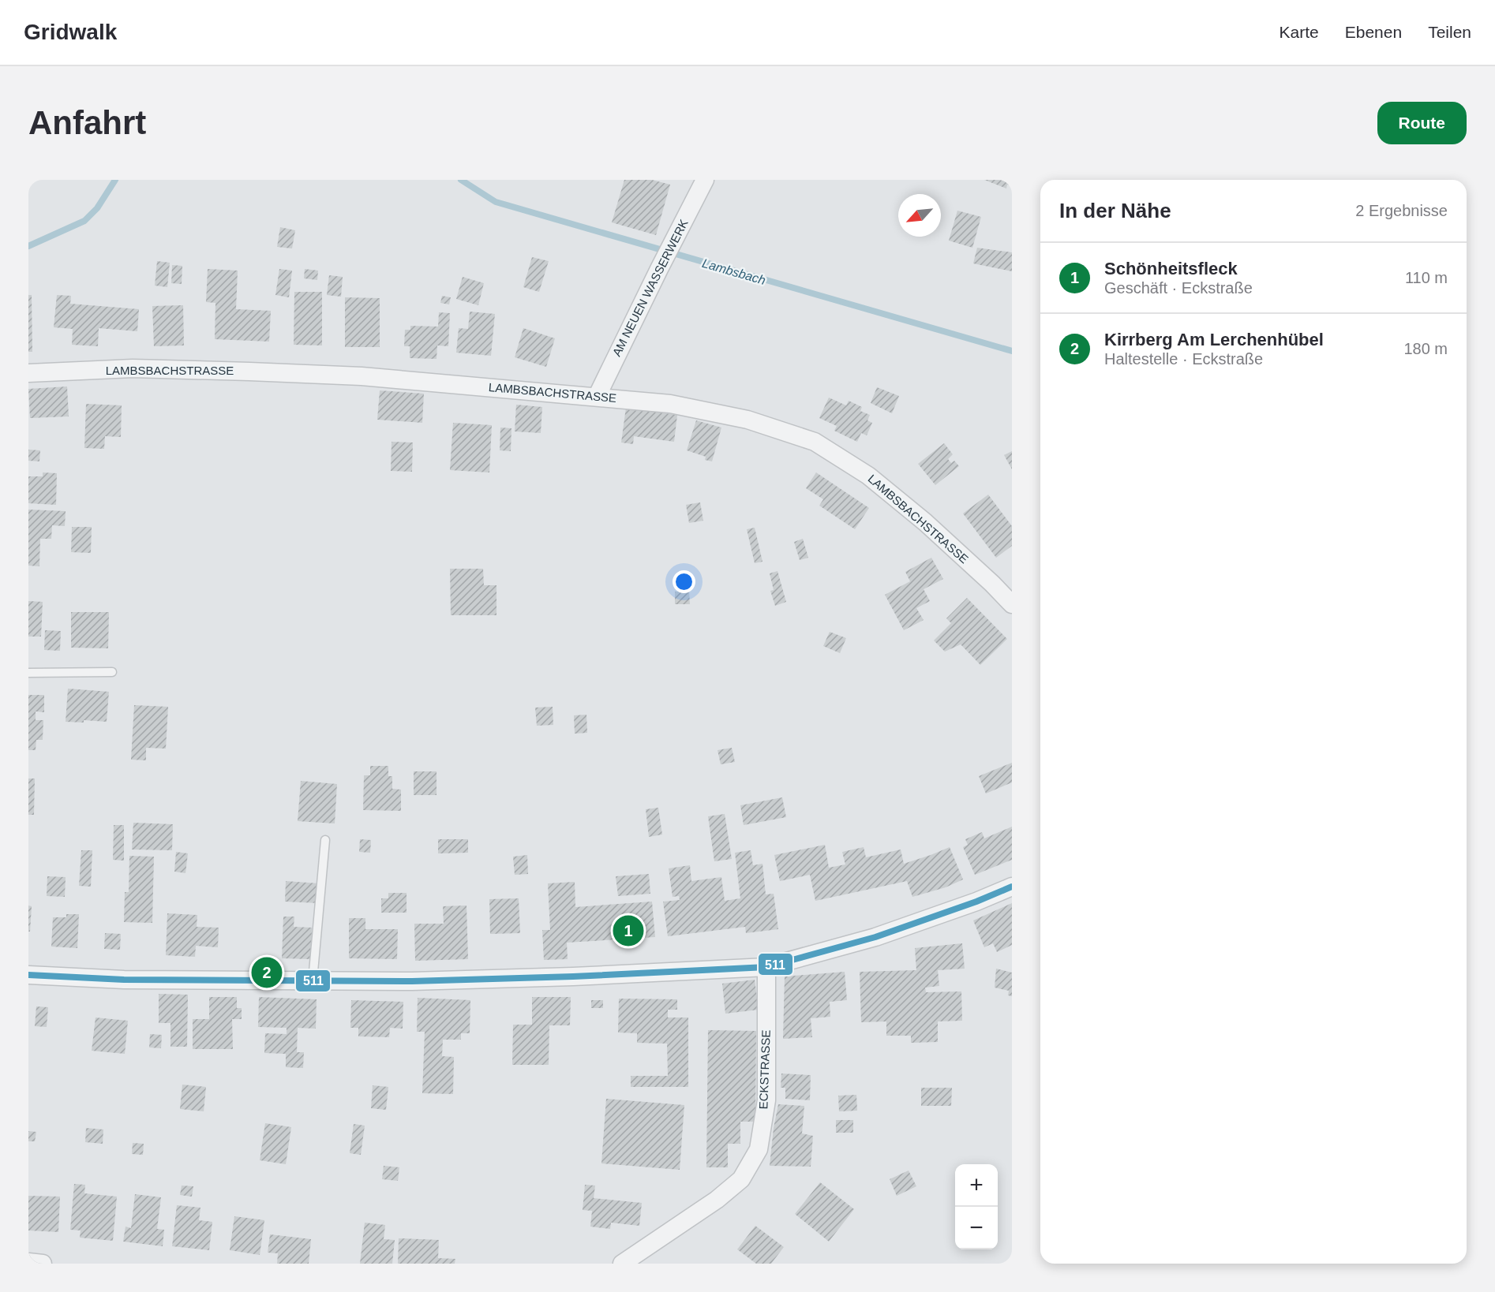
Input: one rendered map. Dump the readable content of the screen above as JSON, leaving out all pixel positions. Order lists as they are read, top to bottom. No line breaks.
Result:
{"streets":{"street":["AM NEUEN WASSERWERK","LAMBSBACHSTRASSE","ECKSTRASSE"]},"crossings":[["AM NEUEN WASSERWERK","LAMBSBACHSTRASSE"]],"water":["Lambsbach"],"lines":["transit line 511"],"north":"bottom left","page":{"header":"Gridwalk","nav":["Karte","Ebenen","Teilen"],"buttons":"Route","title":"Anfahrt","heading":["In der Nähe","2 Ergebnisse"],"list":[{"mark":"1","name":"Schönheitsfleck","note":"Geschäft · Eckstraße","value":"110 m"},{"mark":"2","name":"Kirrberg Am Lerchenhübel","note":"Haltestelle · Eckstraße","value":"180 m"}],"pins":["1","2"],"map_buttons":["+","−"]}}
